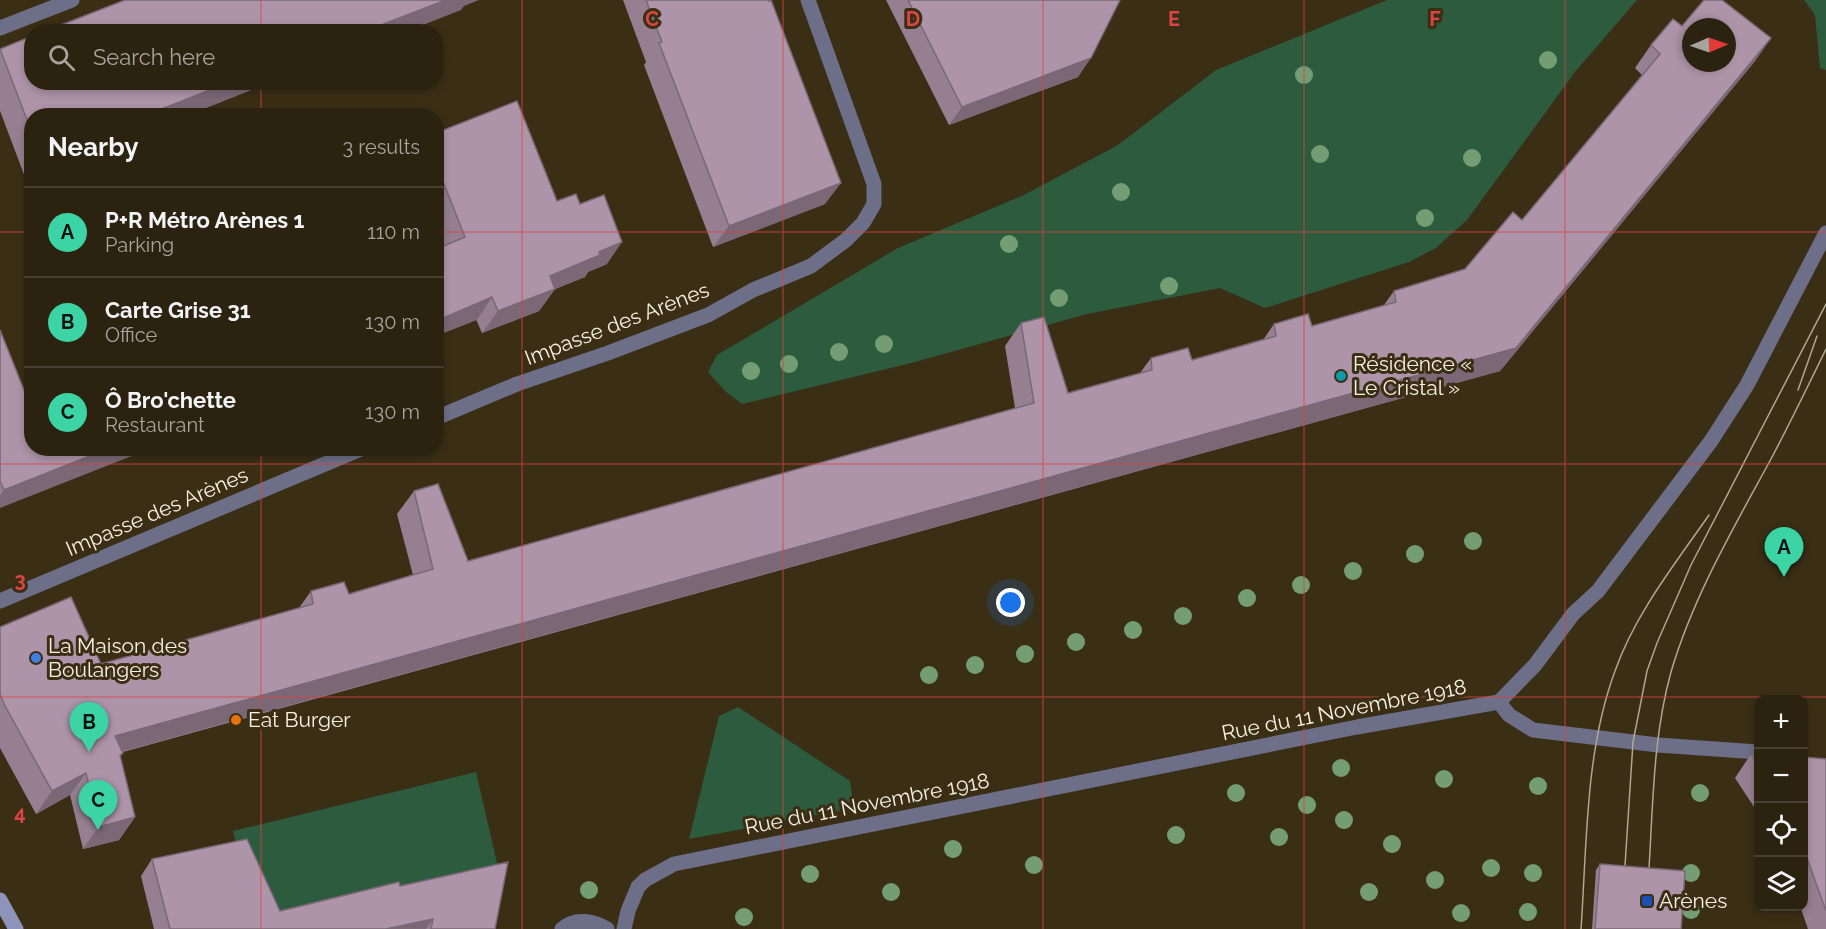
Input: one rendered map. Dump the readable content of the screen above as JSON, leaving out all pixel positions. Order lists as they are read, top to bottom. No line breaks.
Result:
{"streets":{"street":["Impasse des Arènes","Rue du 11 Novembre 1918"]},"places":{"other":["Résidence « Le Cristal »","La Maison des Boulangers","Eat Burger"],"transit":["Arènes"]},"north":"right","page":{"search":"Search here","heading":["Nearby","3 results"],"list":[{"mark":"A","name":"P+R Métro Arènes 1","note":"Parking","value":"110 m"},{"mark":"B","name":"Carte Grise 31","note":"Office","value":"130 m"},{"mark":"C","name":"Ô Bro'chette","note":"Restaurant","value":"130 m"}],"pins":["A","B","C"],"map_buttons":["+","−"]},"grid":{"columns":["C","D","E","F"],"rows":["3","4"]}}
